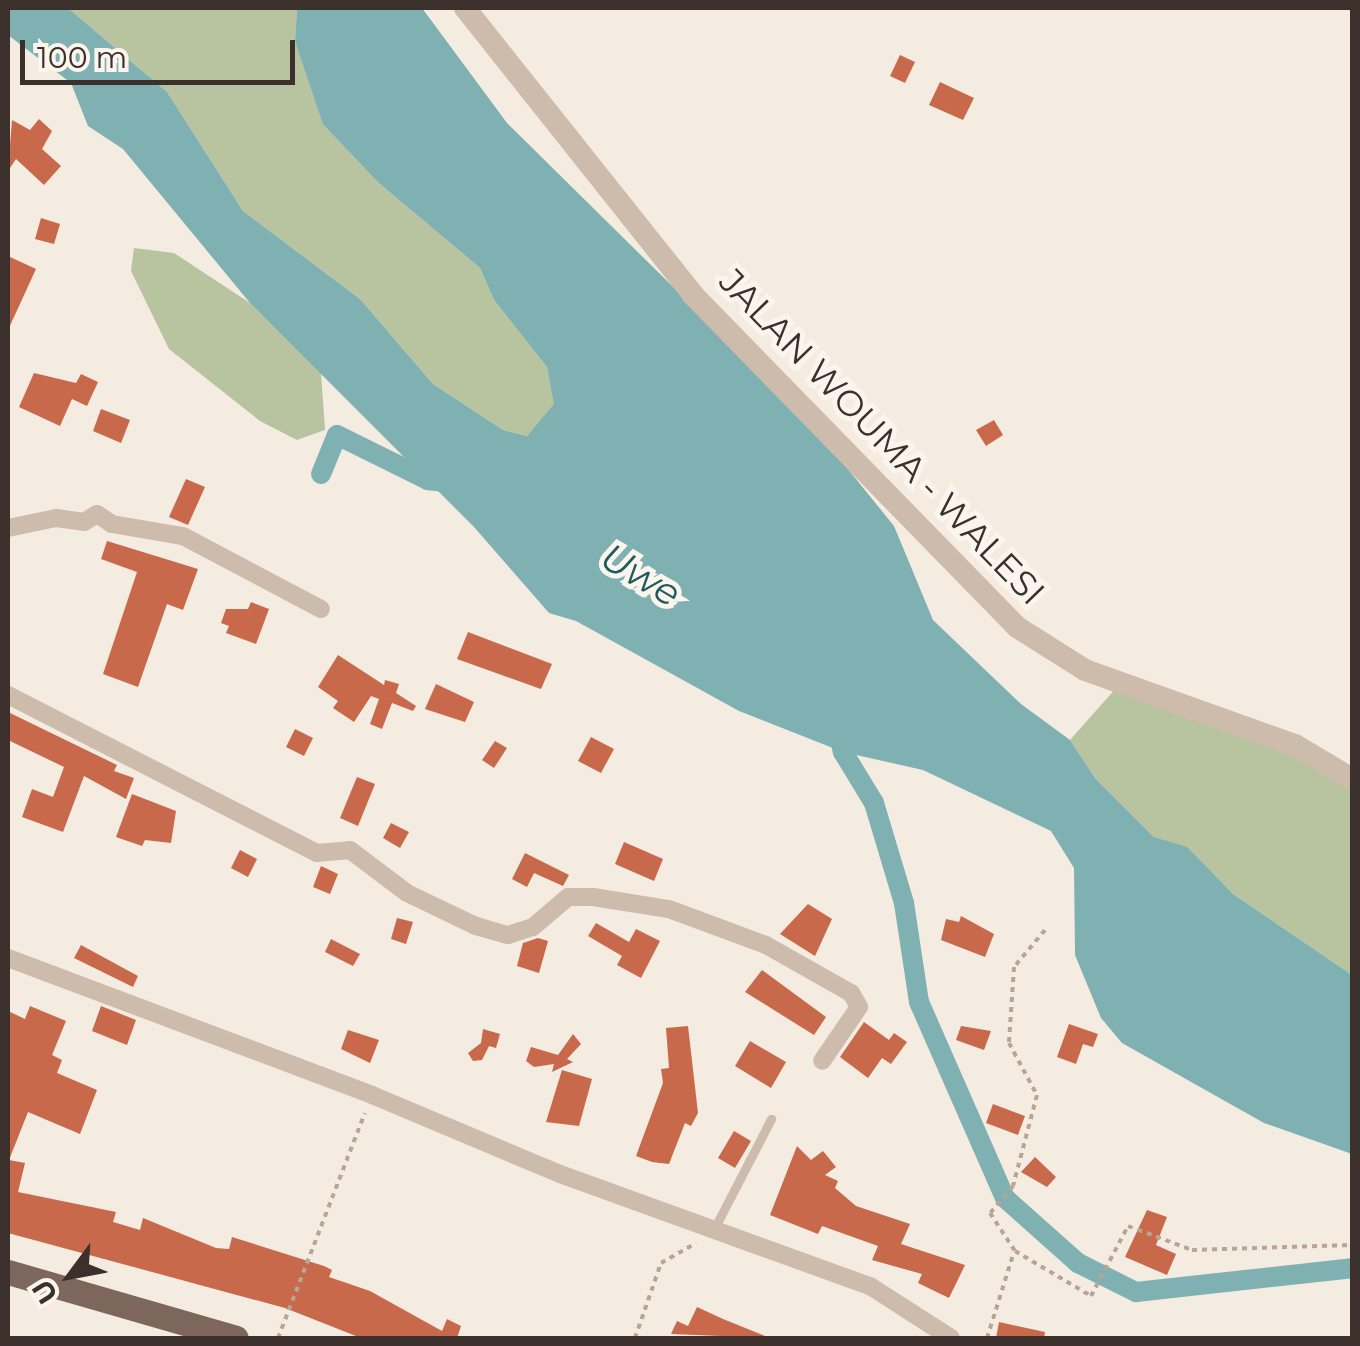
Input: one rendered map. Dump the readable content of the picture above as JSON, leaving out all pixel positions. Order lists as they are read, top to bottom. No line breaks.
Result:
{"streets":{"street":["JALAN WOUMA - WALESI"]},"water":["Uwe"],"scale_bar":"100 m","north":"bottom left"}
